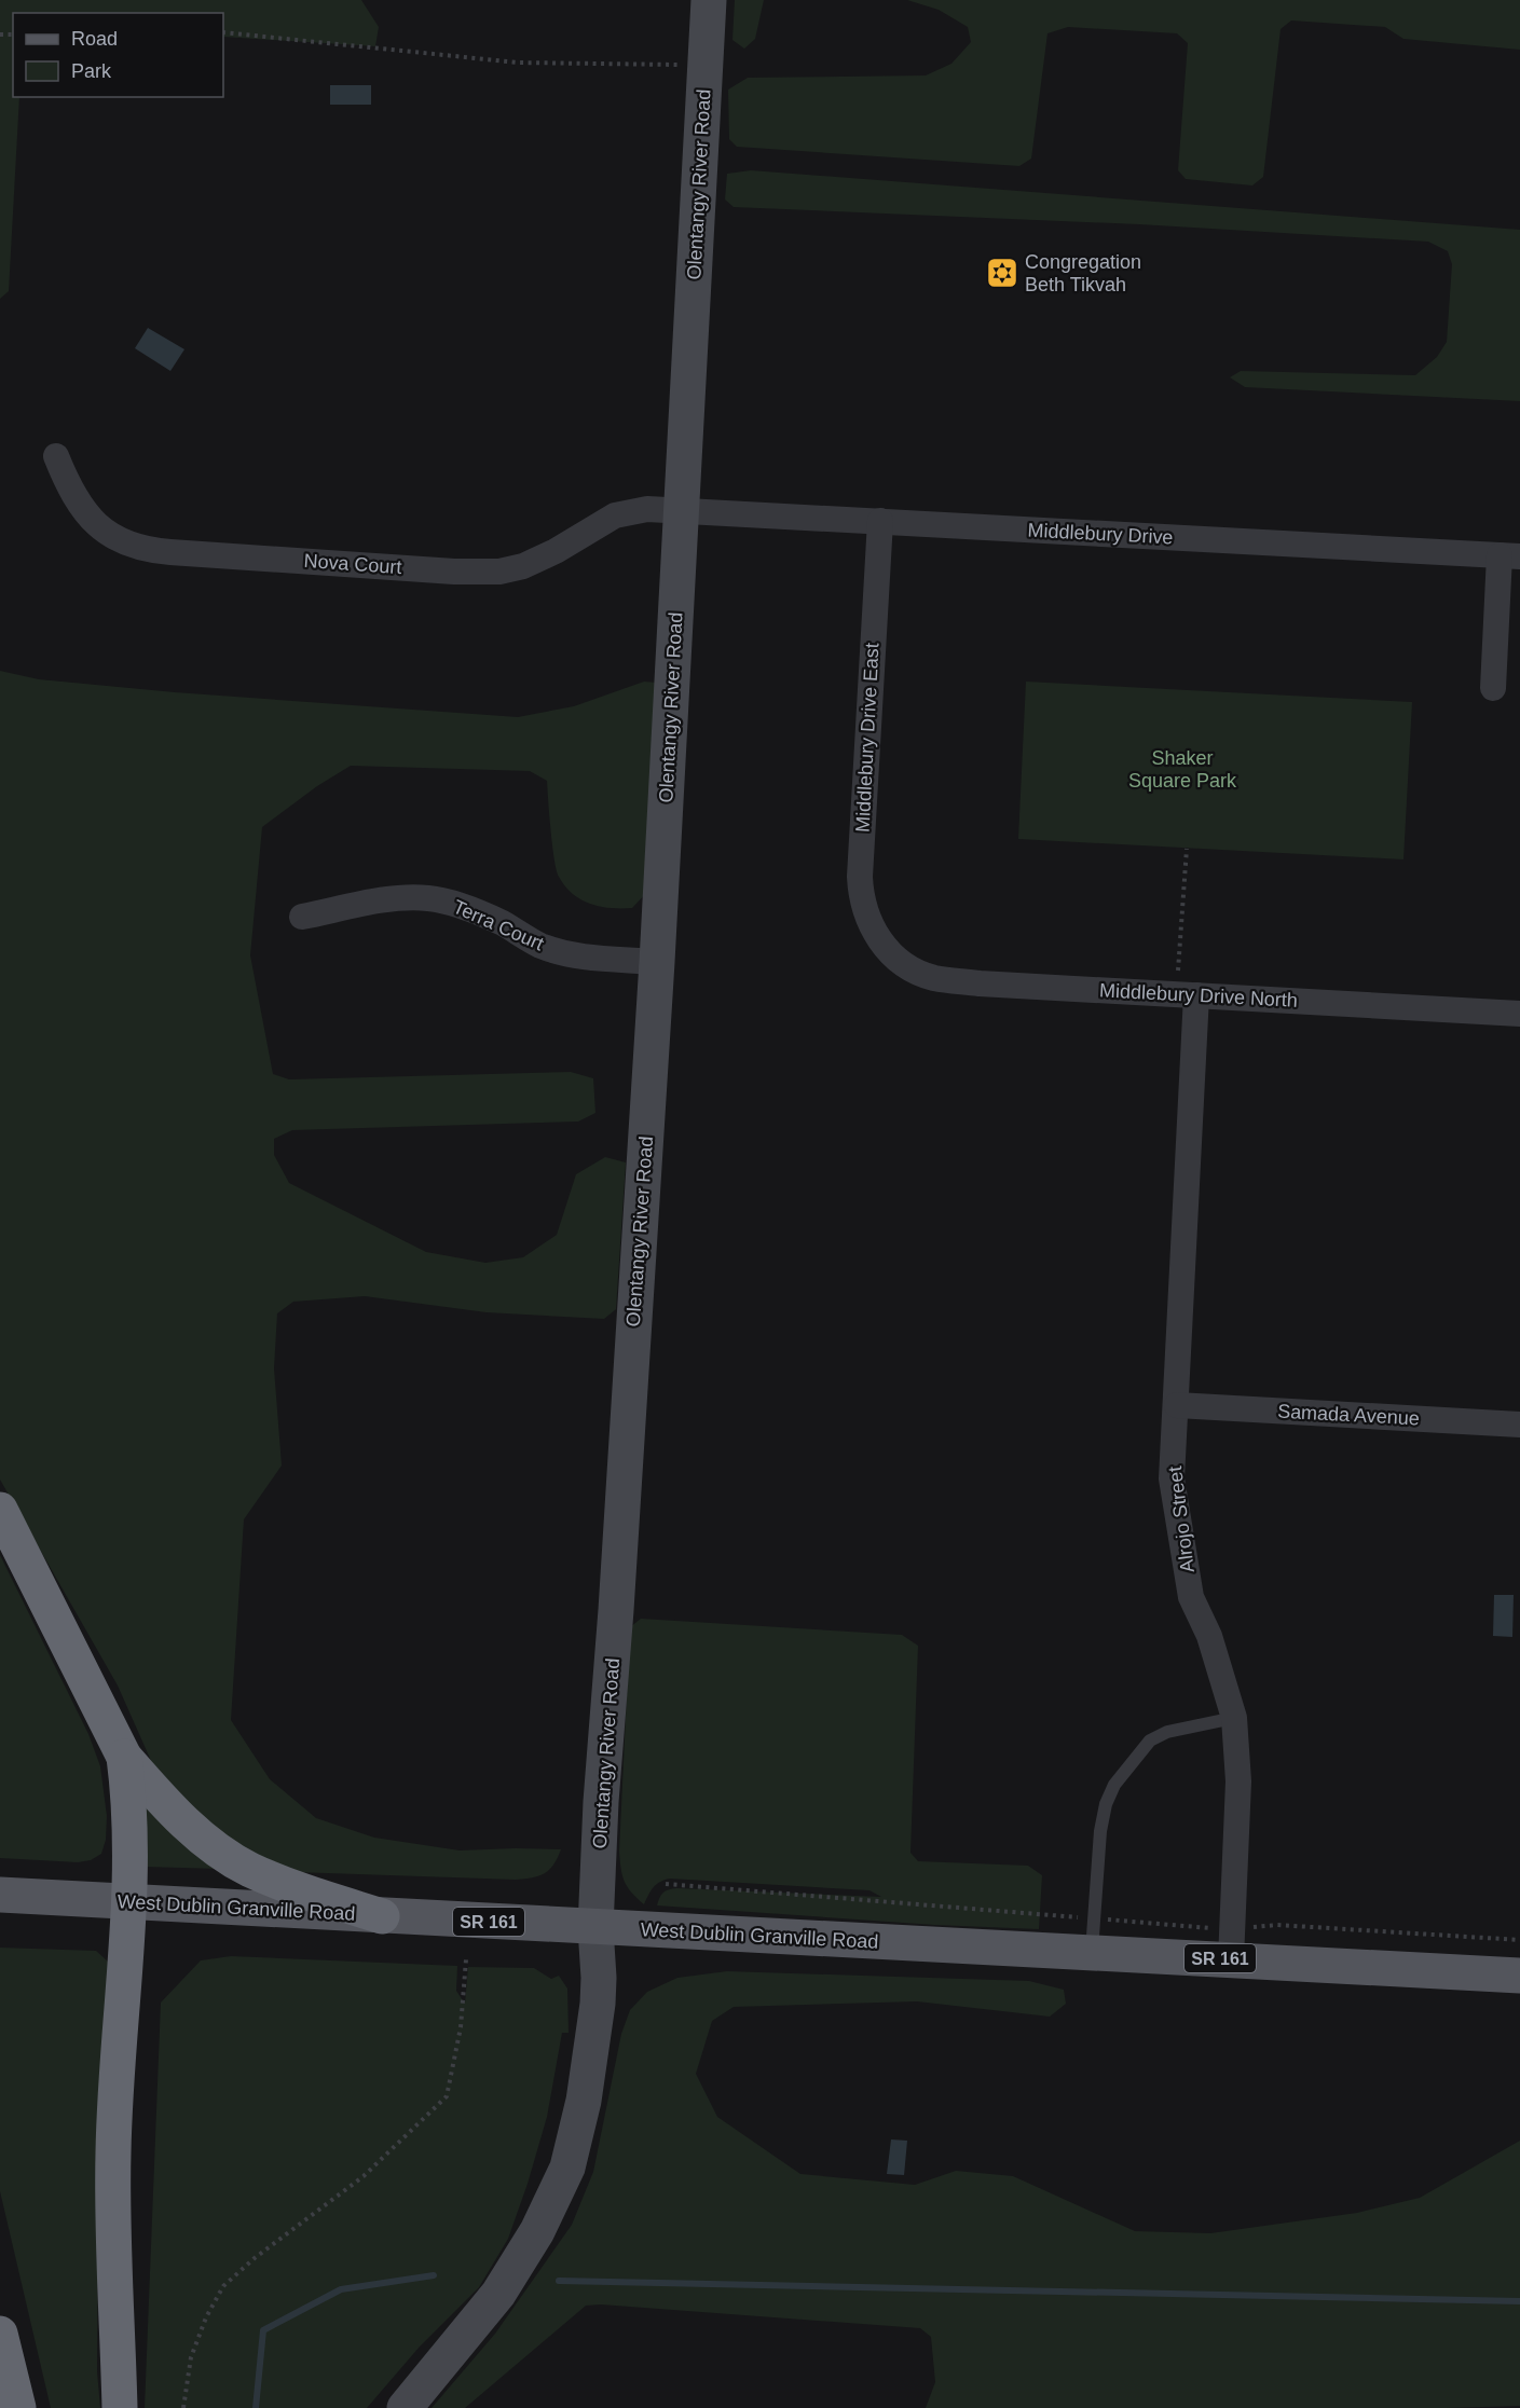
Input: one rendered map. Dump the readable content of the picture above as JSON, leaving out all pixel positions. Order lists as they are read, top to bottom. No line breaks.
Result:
{"streets":{"main road":["Olentangy River Road","West Dublin Granville Road","SR 161"],"street":["Middlebury Drive","Nova Court","Middlebury Drive East","Terra Court","Middlebury Drive North","Samada Avenue","Alrojo Street"]},"crossings":[["Olentangy River Road","Middlebury Drive"],["Olentangy River Road","Nova Court"],["Olentangy River Road","Terra Court"],["Olentangy River Road","West Dublin Granville Road"],["Middlebury Drive","Nova Court"],["Middlebury Drive","Middlebury Drive East"],["Middlebury Drive East","Middlebury Drive North"],["Middlebury Drive North","Alrojo Street"],["Samada Avenue","Alrojo Street"],["Alrojo Street","West Dublin Granville Road"]],"parks":["Shaker Square Park"],"places":{"synagogue":["Congregation Beth Tikvah"]},"legend":["Road","Park"]}
